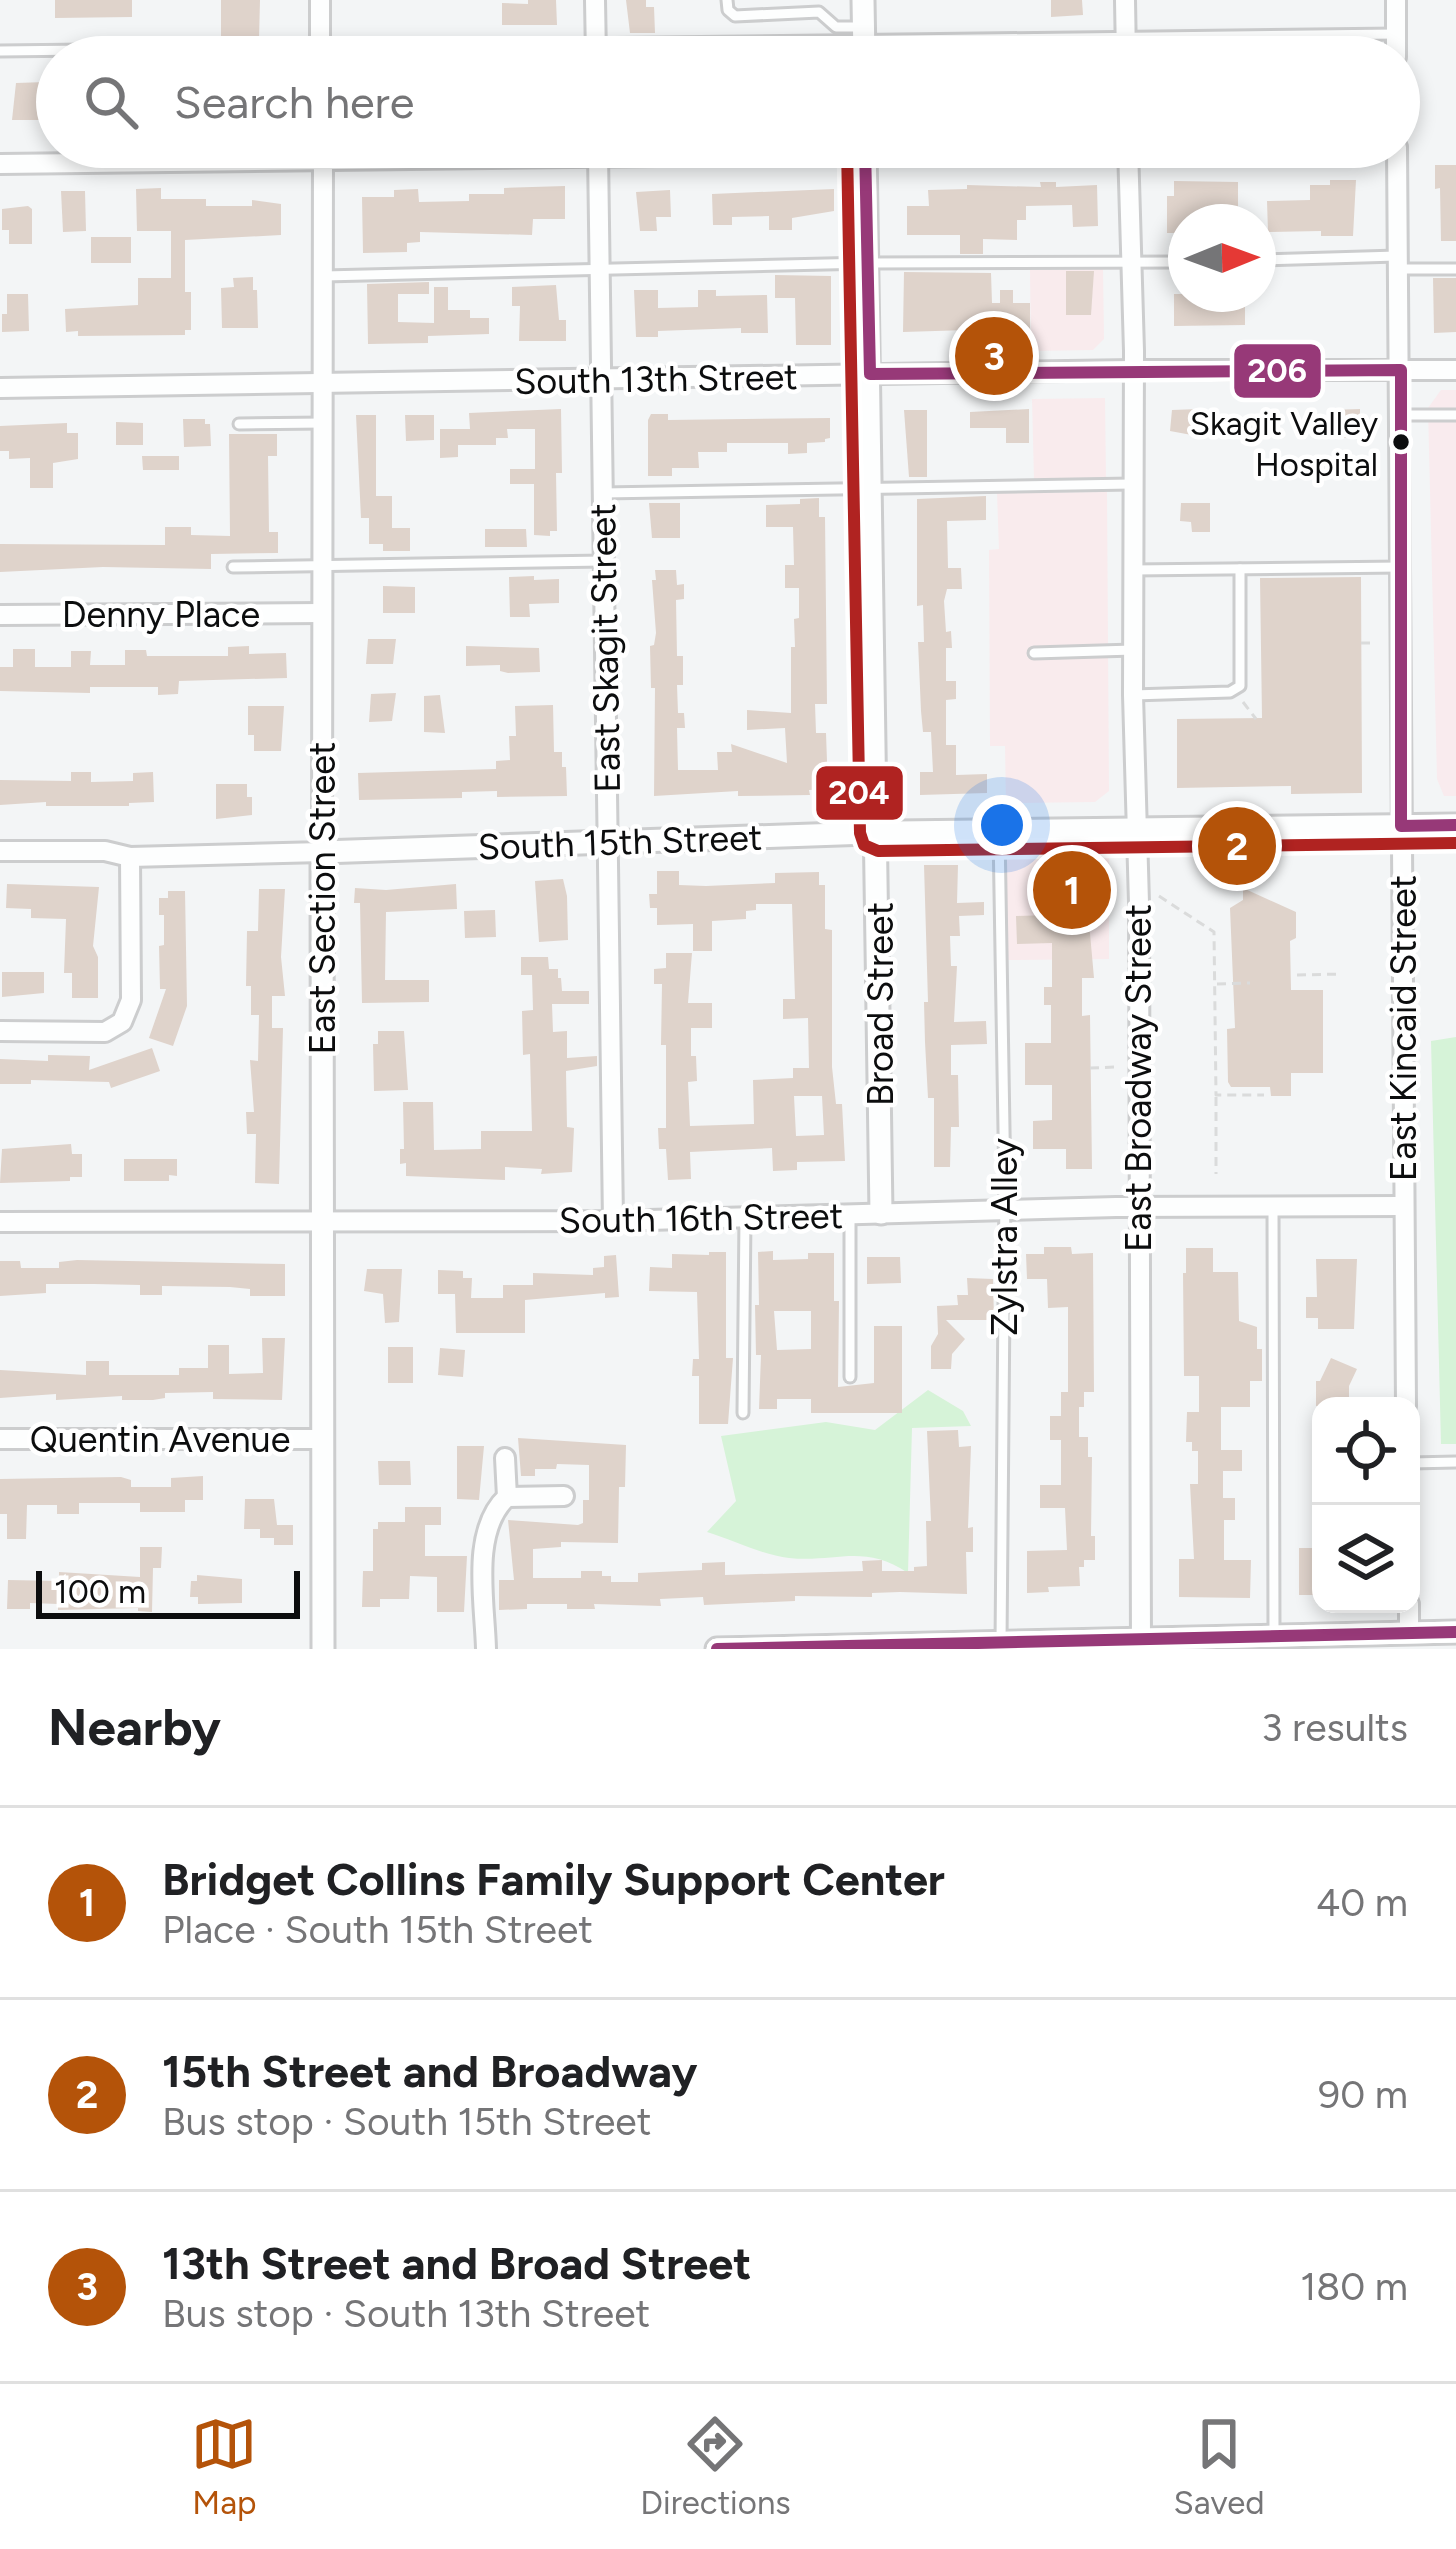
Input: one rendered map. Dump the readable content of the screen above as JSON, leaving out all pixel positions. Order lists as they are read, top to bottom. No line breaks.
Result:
{"streets":{"street":["South 13th Street","Denny Place","East Skagit Street","South 15th Street","East Section Street","Broad Street","East Kincaid Street","East Broadway Street","South 16th Street","Quentin Avenue"],"lane":["Zylstra Alley"]},"crossings":[["South 13th Street","East Skagit Street"],["South 13th Street","East Section Street"],["South 13th Street","Broad Street"],["South 13th Street","East Kincaid Street"],["South 13th Street","East Broadway Street"],["Denny Place","East Section Street"],["East Skagit Street","South 15th Street"],["East Skagit Street","South 16th Street"],["South 15th Street","East Section Street"],["South 15th Street","Broad Street"],["South 15th Street","East Kincaid Street"],["South 15th Street","East Broadway Street"],["South 15th Street","Zylstra Alley"],["East Section Street","South 16th Street"],["East Section Street","Quentin Avenue"],["Broad Street","South 16th Street"],["East Kincaid Street","South 16th Street"],["East Broadway Street","South 16th Street"],["South 16th Street","Zylstra Alley"]],"places":["Skagit Valley Hospital"],"lines":["transit line 206","transit line 204"],"scale_bar":"100 m","north":"right","page":{"search":"Search here","pins":["3","2","1"],"scale":"100 m","heading":["Nearby","3 results"],"list":[{"mark":"1","name":"Bridget Collins Family Support Center","note":"Place · South 15th Street","value":"40 m"},{"mark":"2","name":"15th Street and Broadway","note":"Bus stop · South 15th Street","value":"90 m"},{"mark":"3","name":"13th Street and Broad Street","note":"Bus stop · South 13th Street","value":"180 m"}],"nav":["Map","Directions","Saved"]}}
